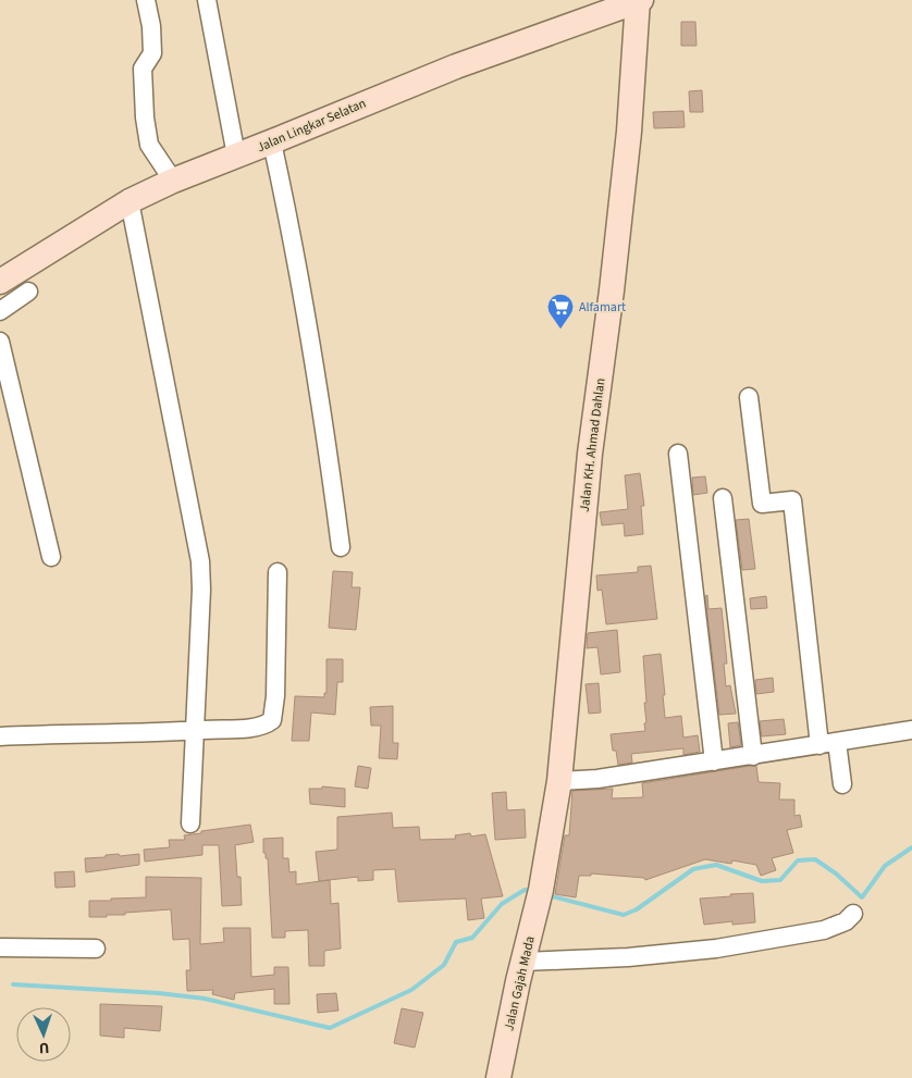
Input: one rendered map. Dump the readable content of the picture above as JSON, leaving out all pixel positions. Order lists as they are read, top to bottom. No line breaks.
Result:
{"streets":{"street":["Jalan Lingkar Selatan","Jalan KH. Ahmad Dahlan","Jalan Gajah Mada"]},"crossings":[["Jalan Lingkar Selatan","Jalan KH. Ahmad Dahlan"],["Jalan KH. Ahmad Dahlan","Jalan Gajah Mada"]],"places":{"supermarket":["Alfamart"]},"north":"bottom"}
